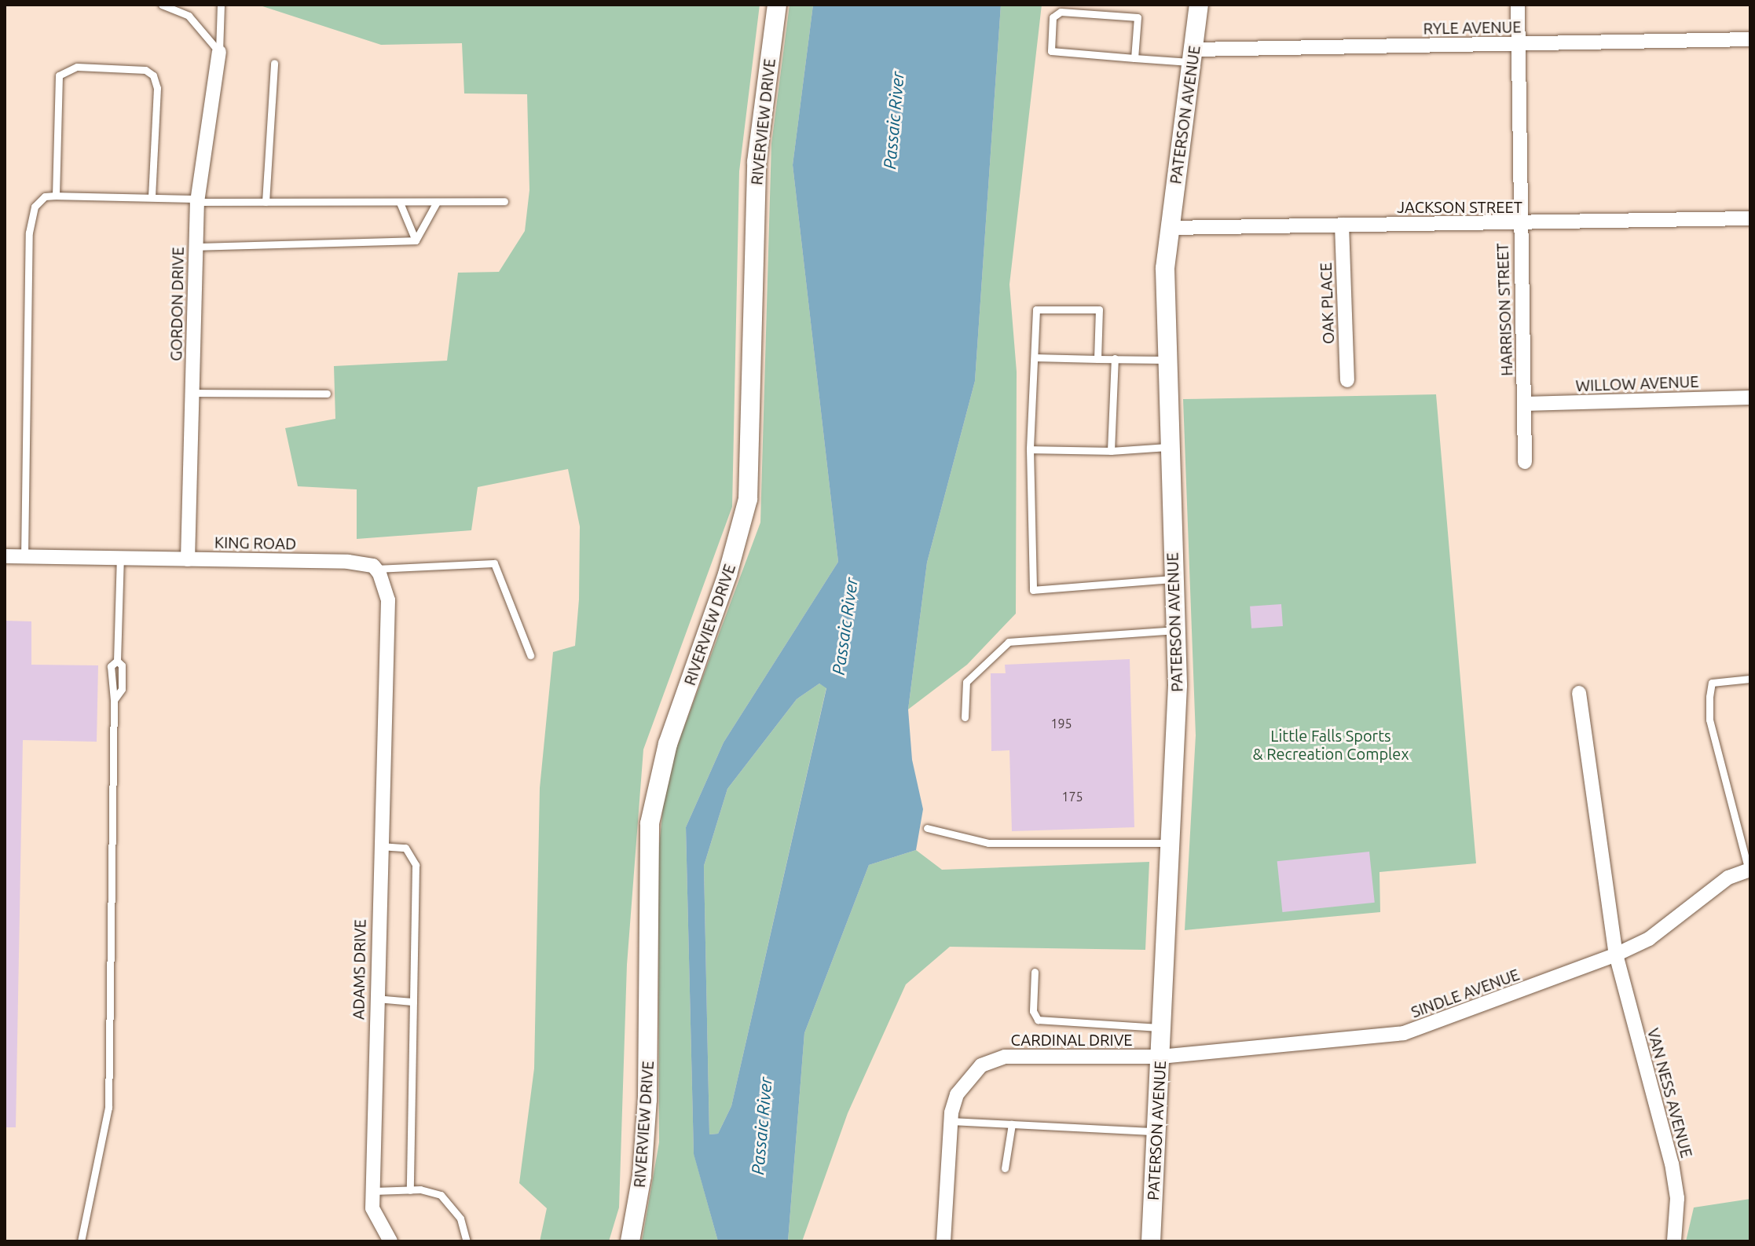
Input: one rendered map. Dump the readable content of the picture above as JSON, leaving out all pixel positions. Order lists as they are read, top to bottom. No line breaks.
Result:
{"streets":{"street":["RYLE AVENUE","PATERSON AVENUE","RIVERVIEW DRIVE","JACKSON STREET","OAK PLACE","GORDON DRIVE","HARRISON STREET","WILLOW AVENUE","KING ROAD","ADAMS DRIVE","SINDLE AVENUE","CARDINAL DRIVE","VAN NESS AVENUE"]},"crossings":[["RYLE AVENUE","PATERSON AVENUE"],["RYLE AVENUE","HARRISON STREET"],["PATERSON AVENUE","JACKSON STREET"],["PATERSON AVENUE","SINDLE AVENUE"],["PATERSON AVENUE","CARDINAL DRIVE"],["JACKSON STREET","OAK PLACE"],["JACKSON STREET","HARRISON STREET"],["GORDON DRIVE","KING ROAD"],["HARRISON STREET","WILLOW AVENUE"],["KING ROAD","ADAMS DRIVE"],["SINDLE AVENUE","CARDINAL DRIVE"],["SINDLE AVENUE","VAN NESS AVENUE"]],"water":["Passaic River"],"parks":["Little Falls Sports & Recreation Complex"],"house_numbers":["195","175"]}
